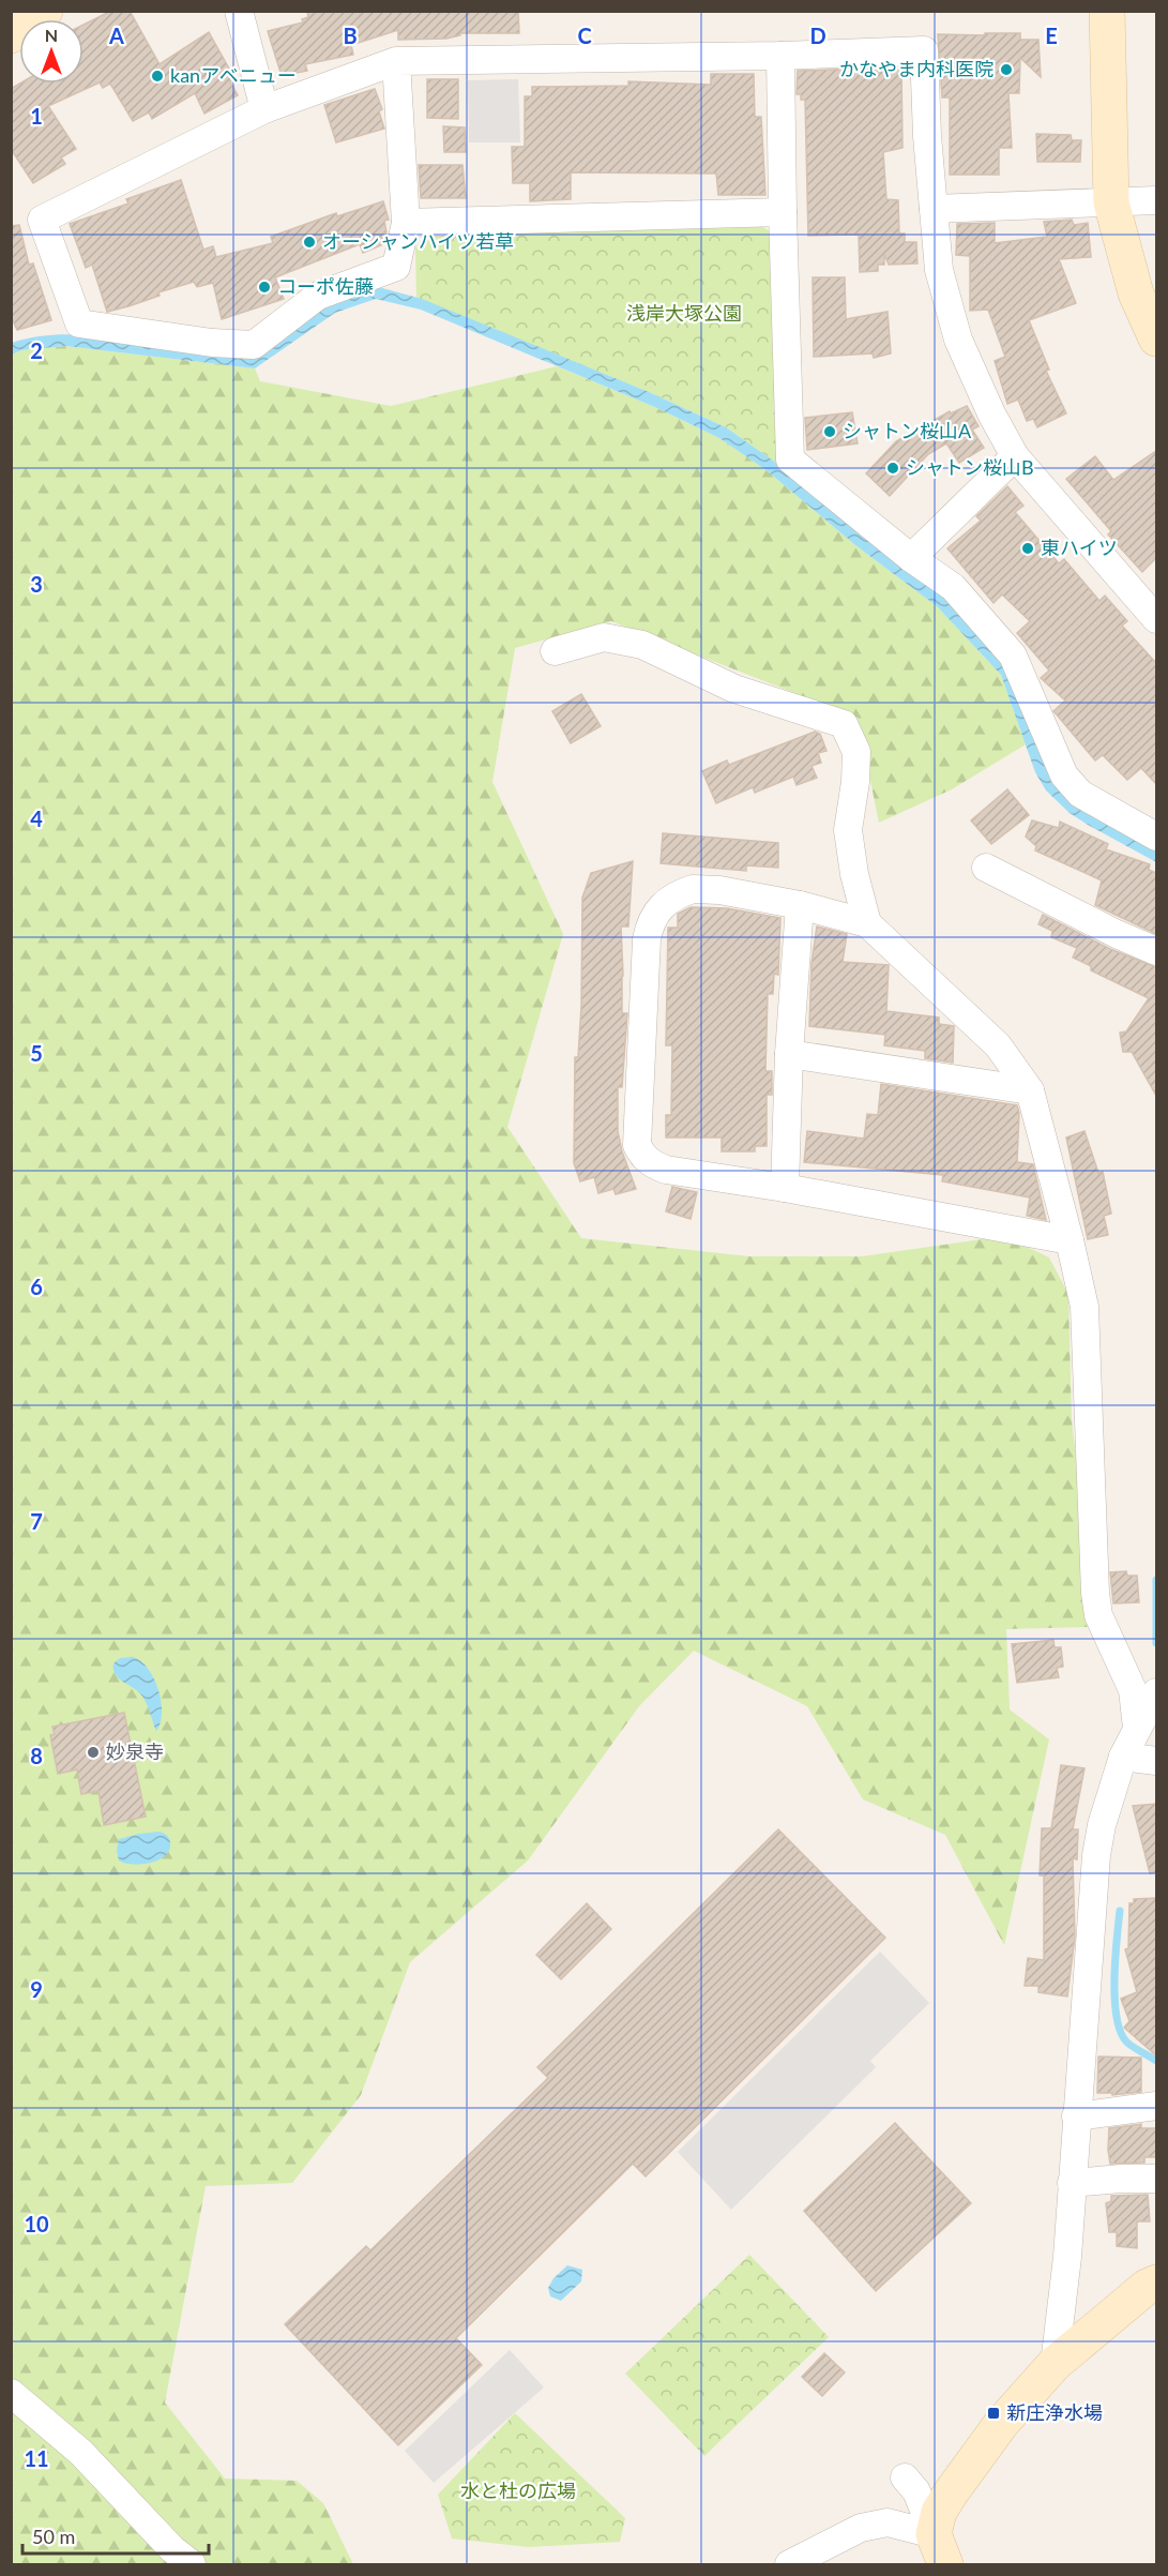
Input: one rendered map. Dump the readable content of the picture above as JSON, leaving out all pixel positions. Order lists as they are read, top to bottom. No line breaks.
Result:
{"parks":["浅岸大塚公園","水と杜の広場"],"places":{"other":["かなやま内科医院","kanアベニュー","オーシャンハイツ若草","コーポ佐藤","シャトン桜山A","シャトン桜山B","東ハイツ","妙泉寺"],"transit":["新庄浄水場"]},"scale_bar":"50 m","north":"top","grid":{"columns":["A","B","C","D","E"],"rows":["1","2","3","4","5","6","7","8","9","10","11"]}}
